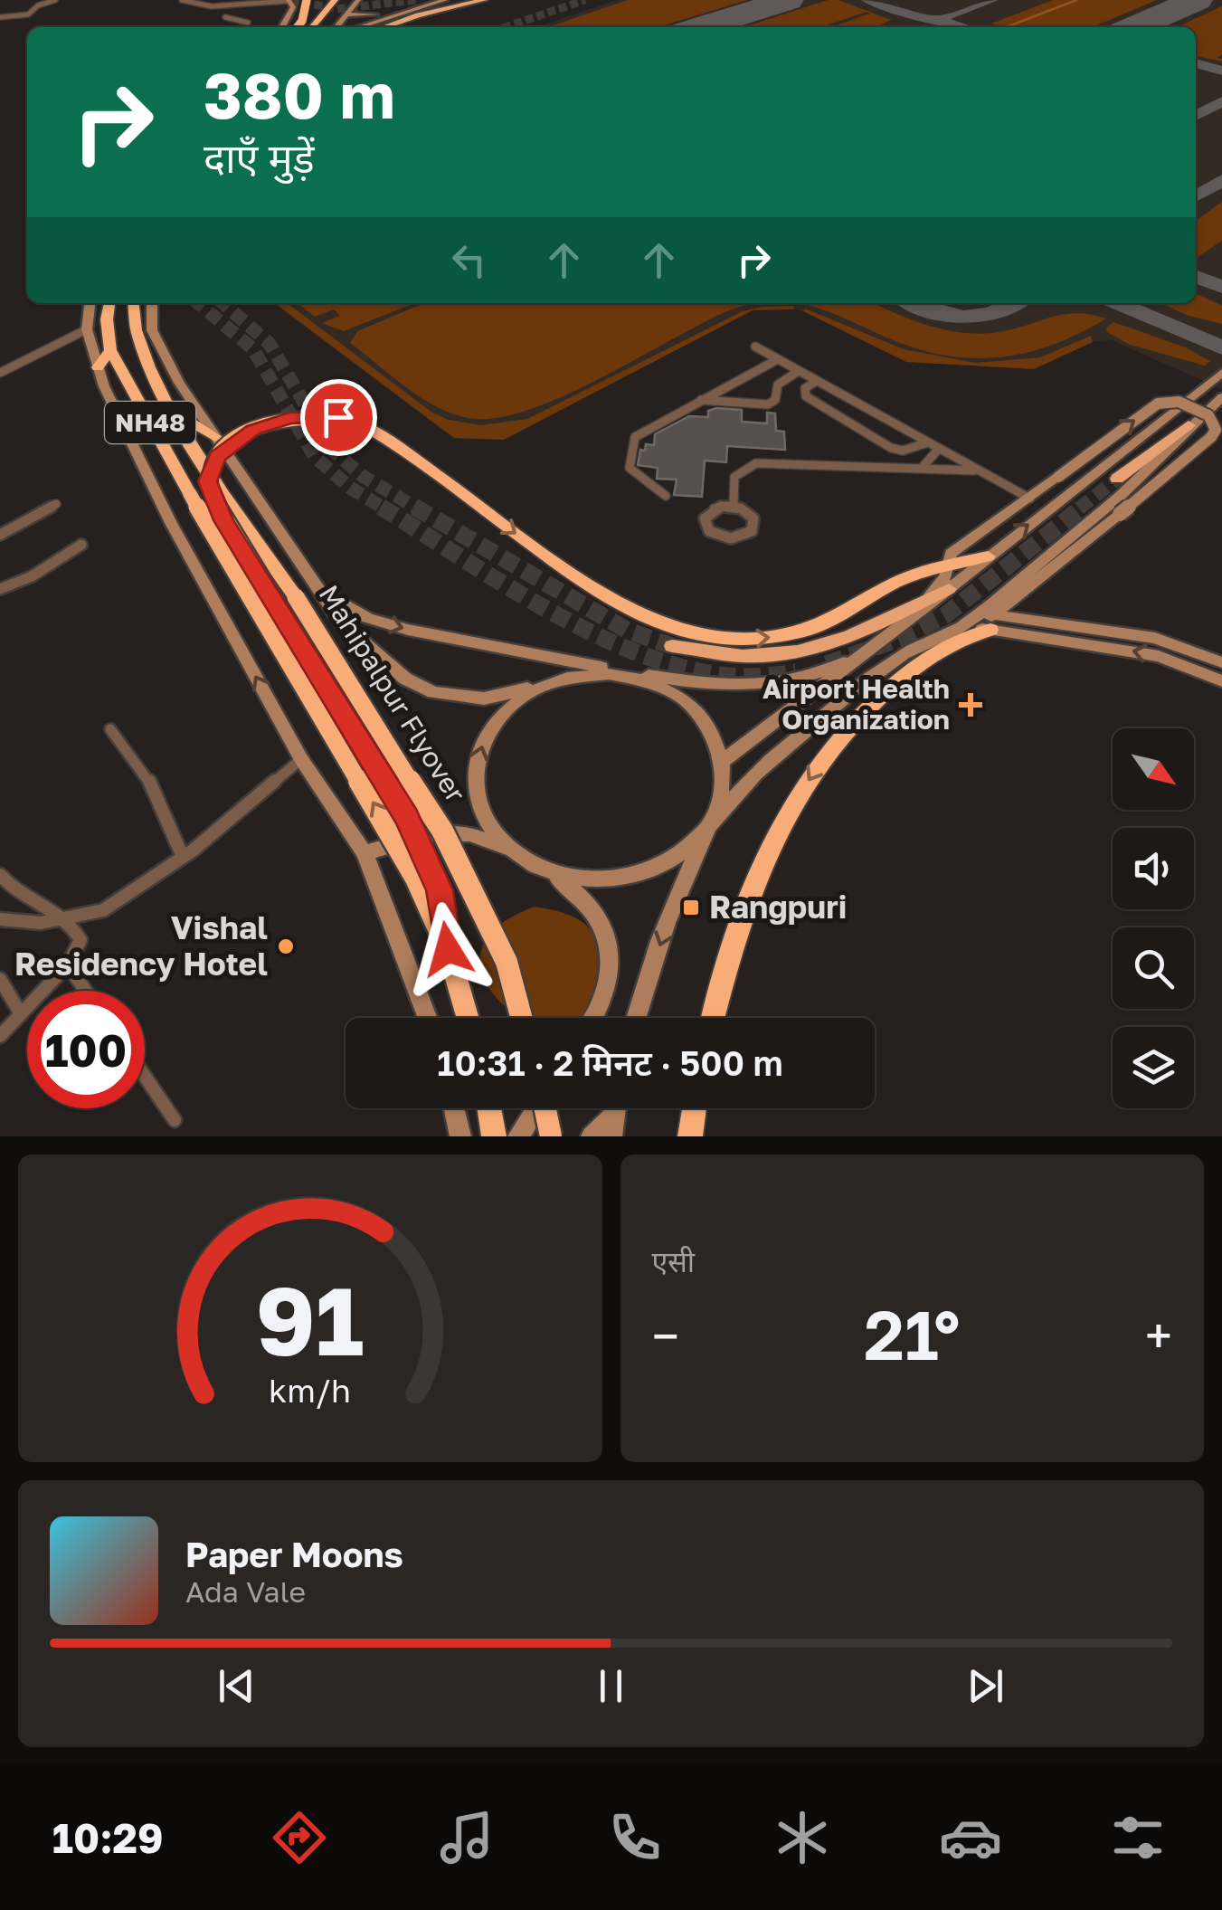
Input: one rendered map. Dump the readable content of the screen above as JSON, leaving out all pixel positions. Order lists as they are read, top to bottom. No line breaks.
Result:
{"streets":{"highway":["NH48","Mahipalpur Flyover"]},"crossings":[["NH48","Mahipalpur Flyover"]],"places":{"health":["Airport Health Organization"],"transit":["Rangpuri"],"other":["Vishal Residency Hotel"]},"north":"bottom right","page":{"turn":["380 m","दाएँ मुड़ें"],"limit":"100","trip":"10:31 · 2 मिनट · 500 m","tile":"एसी","heat":["−","21°","+"],"song":["Paper Moons","Ada Vale"],"tabs":"10:29","gauge":["91","km/h"]}}
